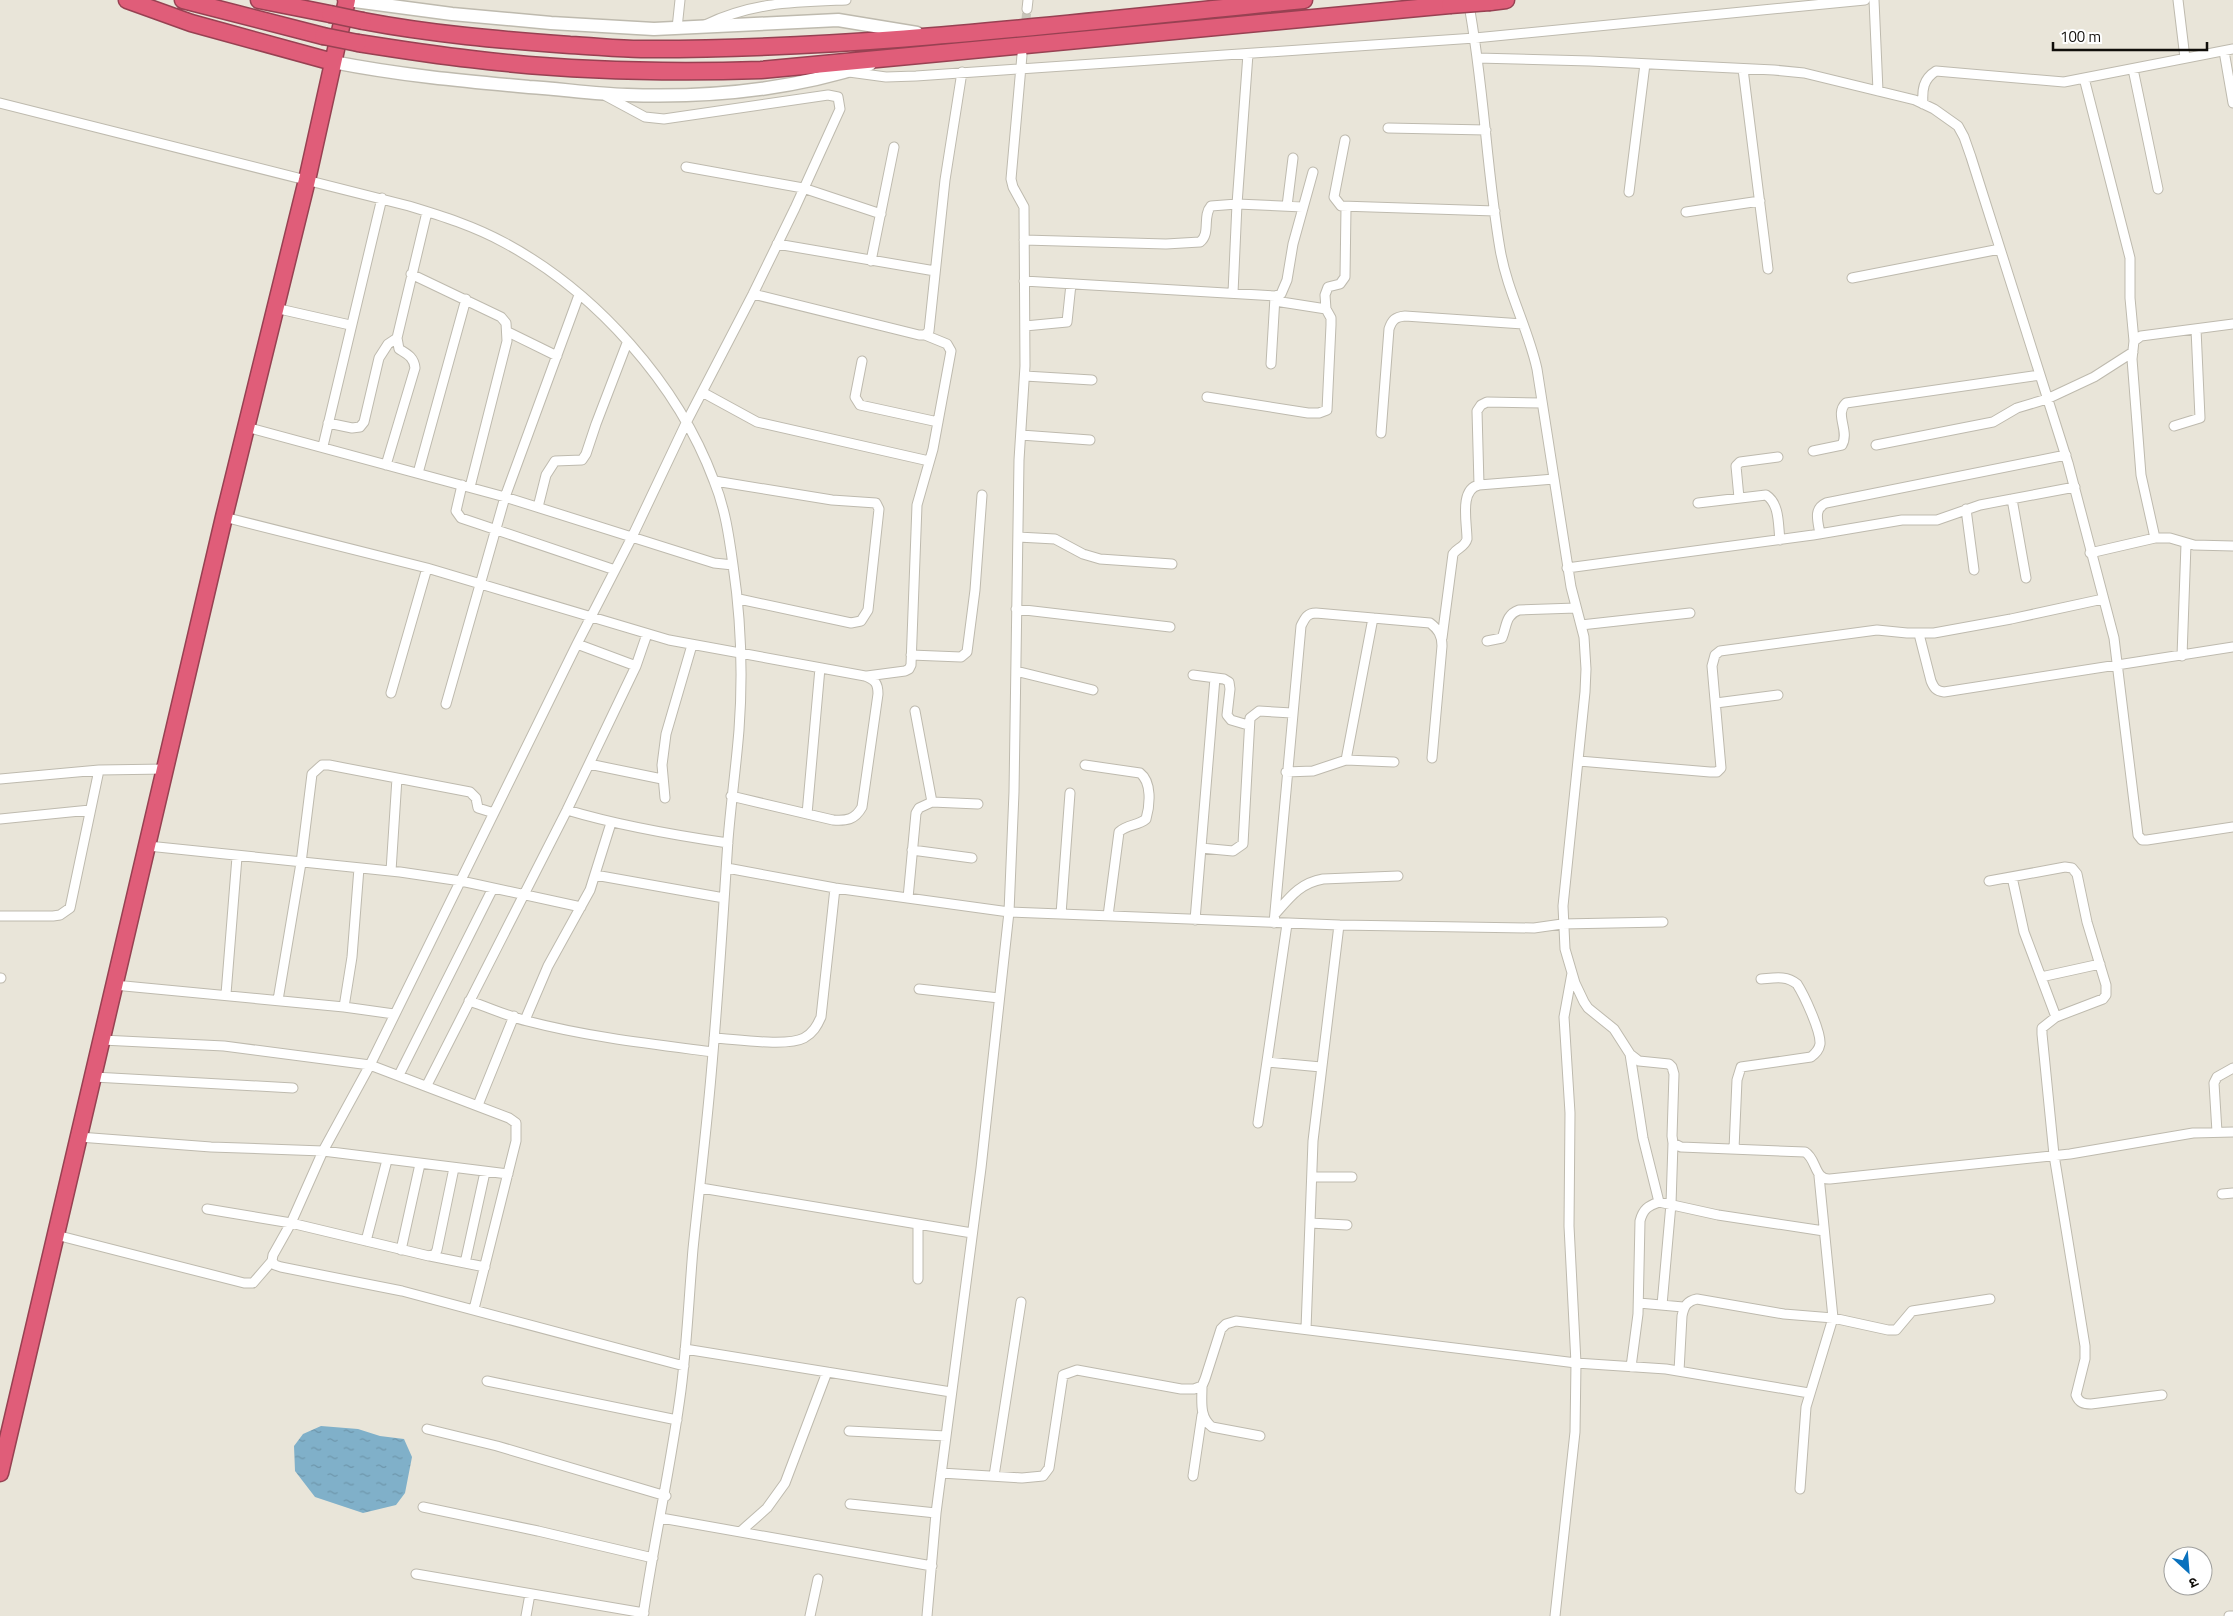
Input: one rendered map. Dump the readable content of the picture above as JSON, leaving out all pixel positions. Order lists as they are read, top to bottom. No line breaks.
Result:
{"scale_bar":"100 m","north":"bottom right"}
